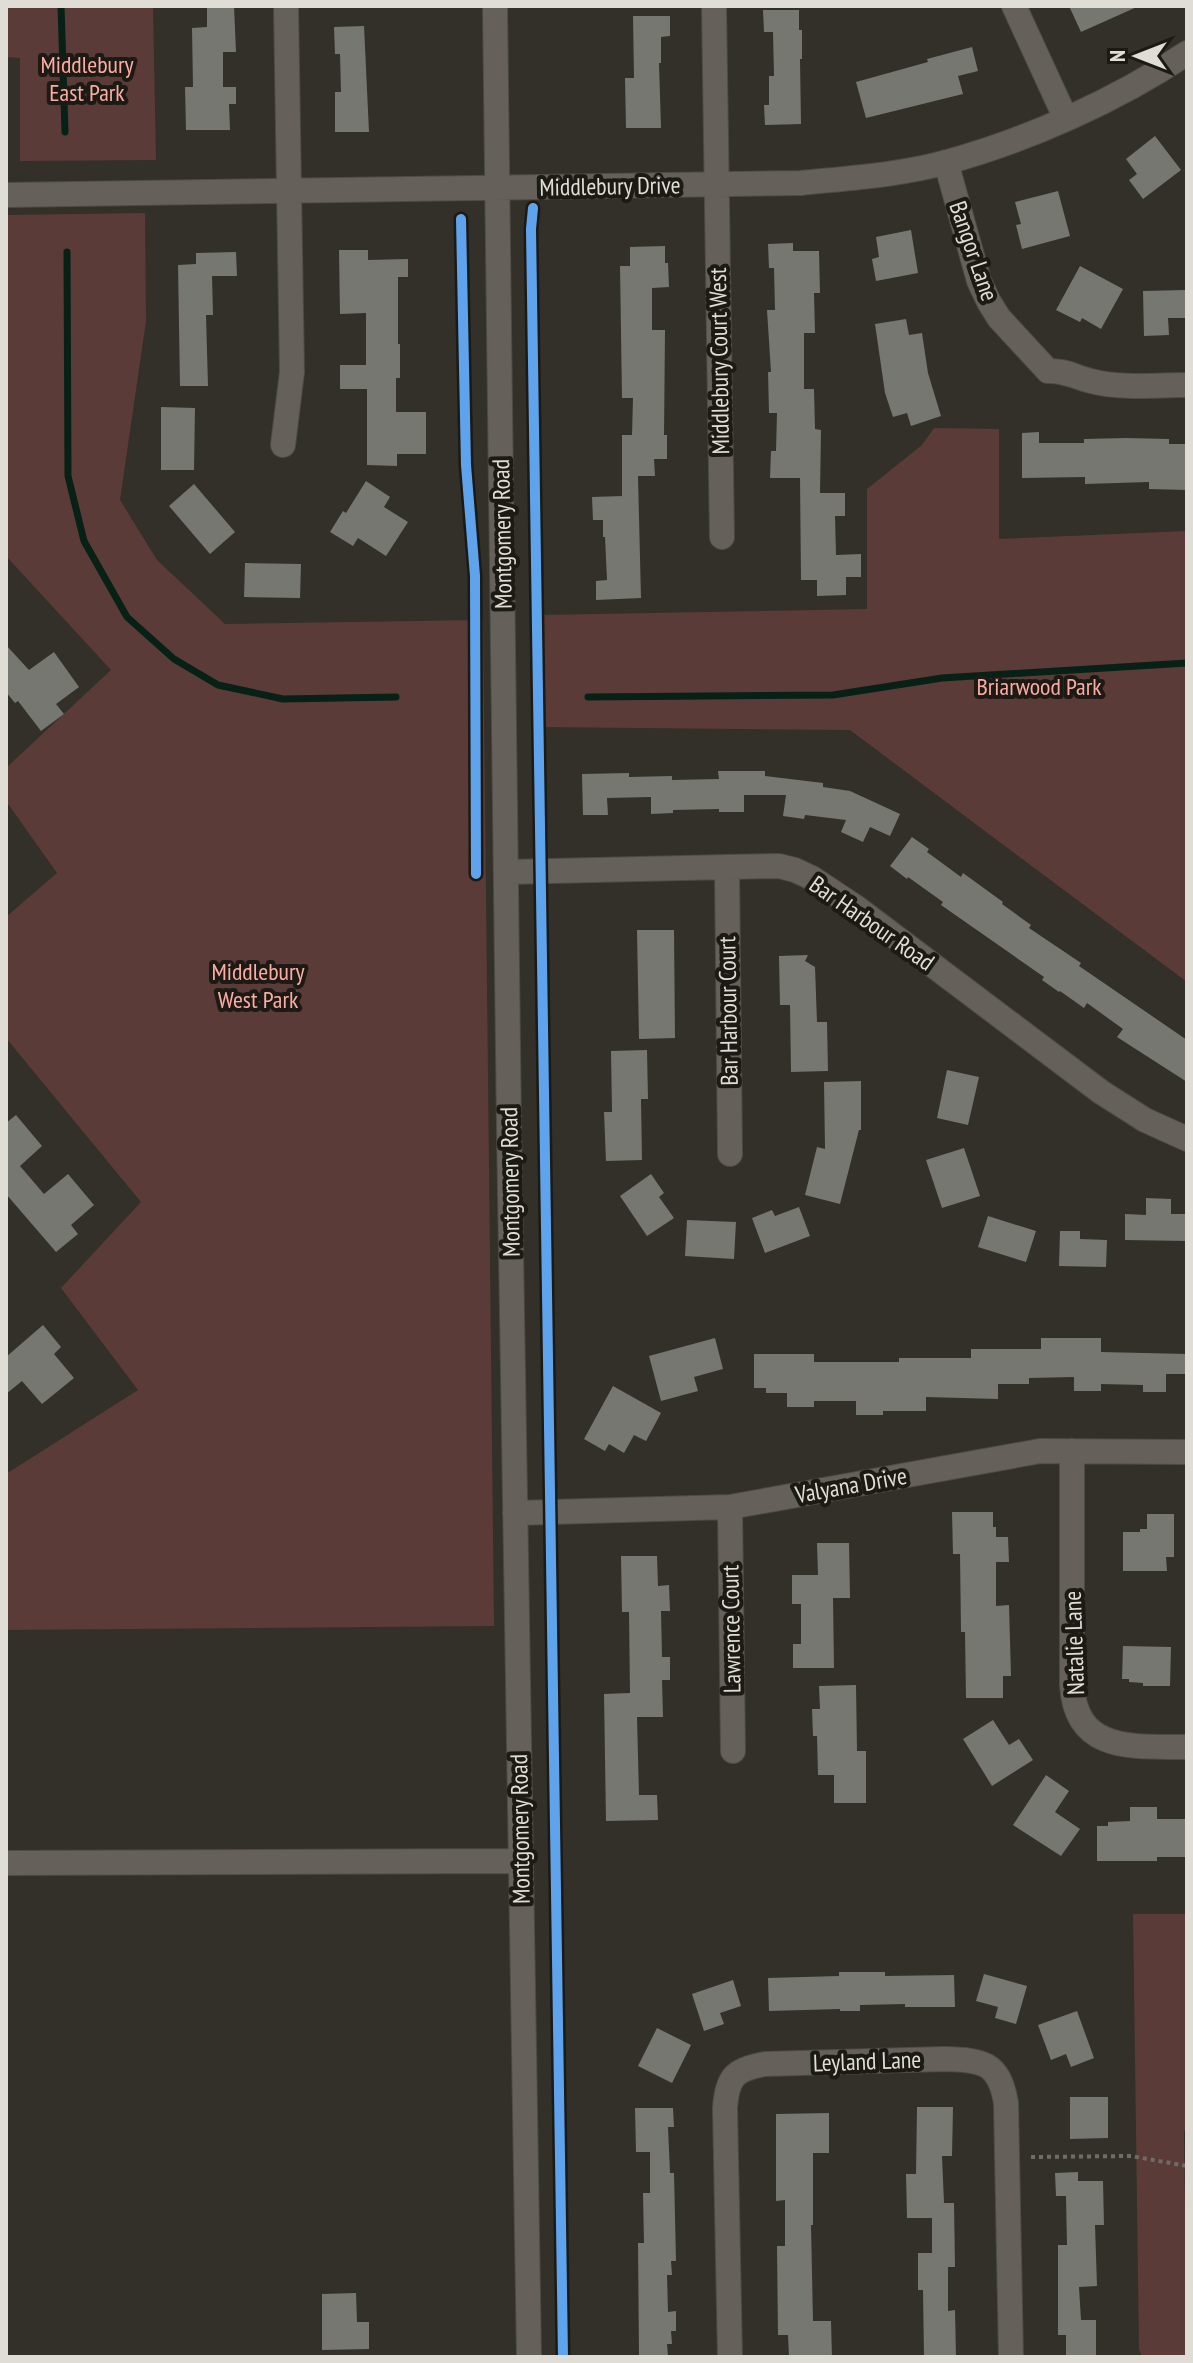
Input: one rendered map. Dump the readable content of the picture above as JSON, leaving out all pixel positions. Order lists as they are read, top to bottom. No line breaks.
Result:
{"streets":{"street":["Middlebury Drive","Bangor Lane","Middlebury Court West","Montgomery Road","Bar Harbour Road","Bar Harbour Court","Valyana Drive","Lawrence Court","Natalie Lane","Leyland Lane"]},"crossings":[["Middlebury Drive","Bangor Lane"],["Middlebury Drive","Middlebury Court West"],["Middlebury Drive","Montgomery Road"],["Montgomery Road","Bar Harbour Road"],["Montgomery Road","Valyana Drive"],["Bar Harbour Road","Bar Harbour Court"],["Valyana Drive","Lawrence Court"],["Valyana Drive","Natalie Lane"]],"parks":["Middlebury East Park","Briarwood Park","Middlebury West Park"],"north":"left"}
